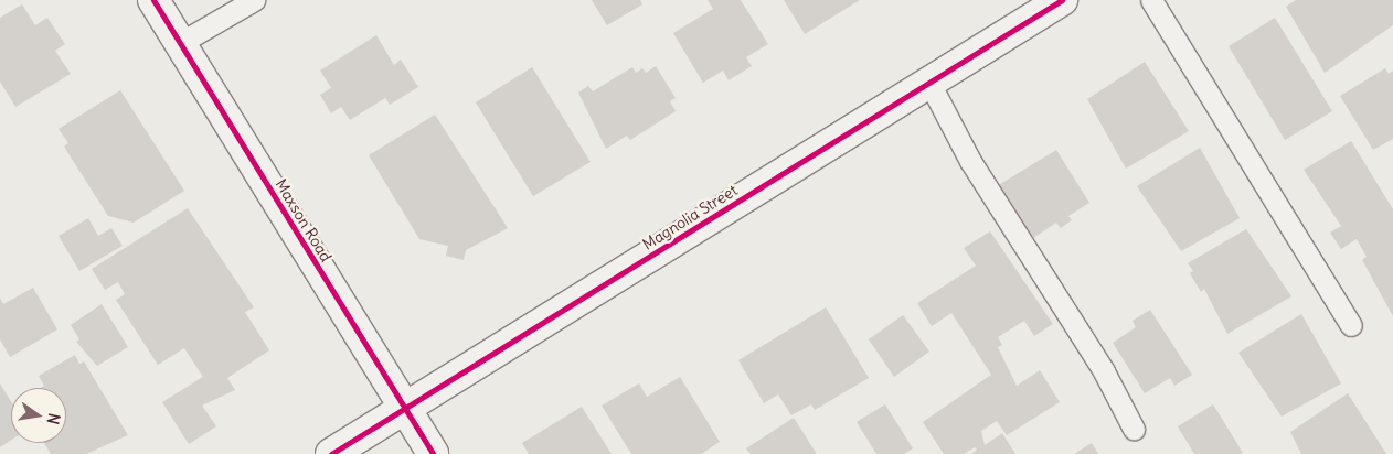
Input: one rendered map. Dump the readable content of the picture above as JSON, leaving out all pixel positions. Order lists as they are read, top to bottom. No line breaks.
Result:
{"streets":{"street":["Magnolia Street","Maxson Road"]},"crossings":[["Magnolia Street","Maxson Road"]],"north":"right"}
